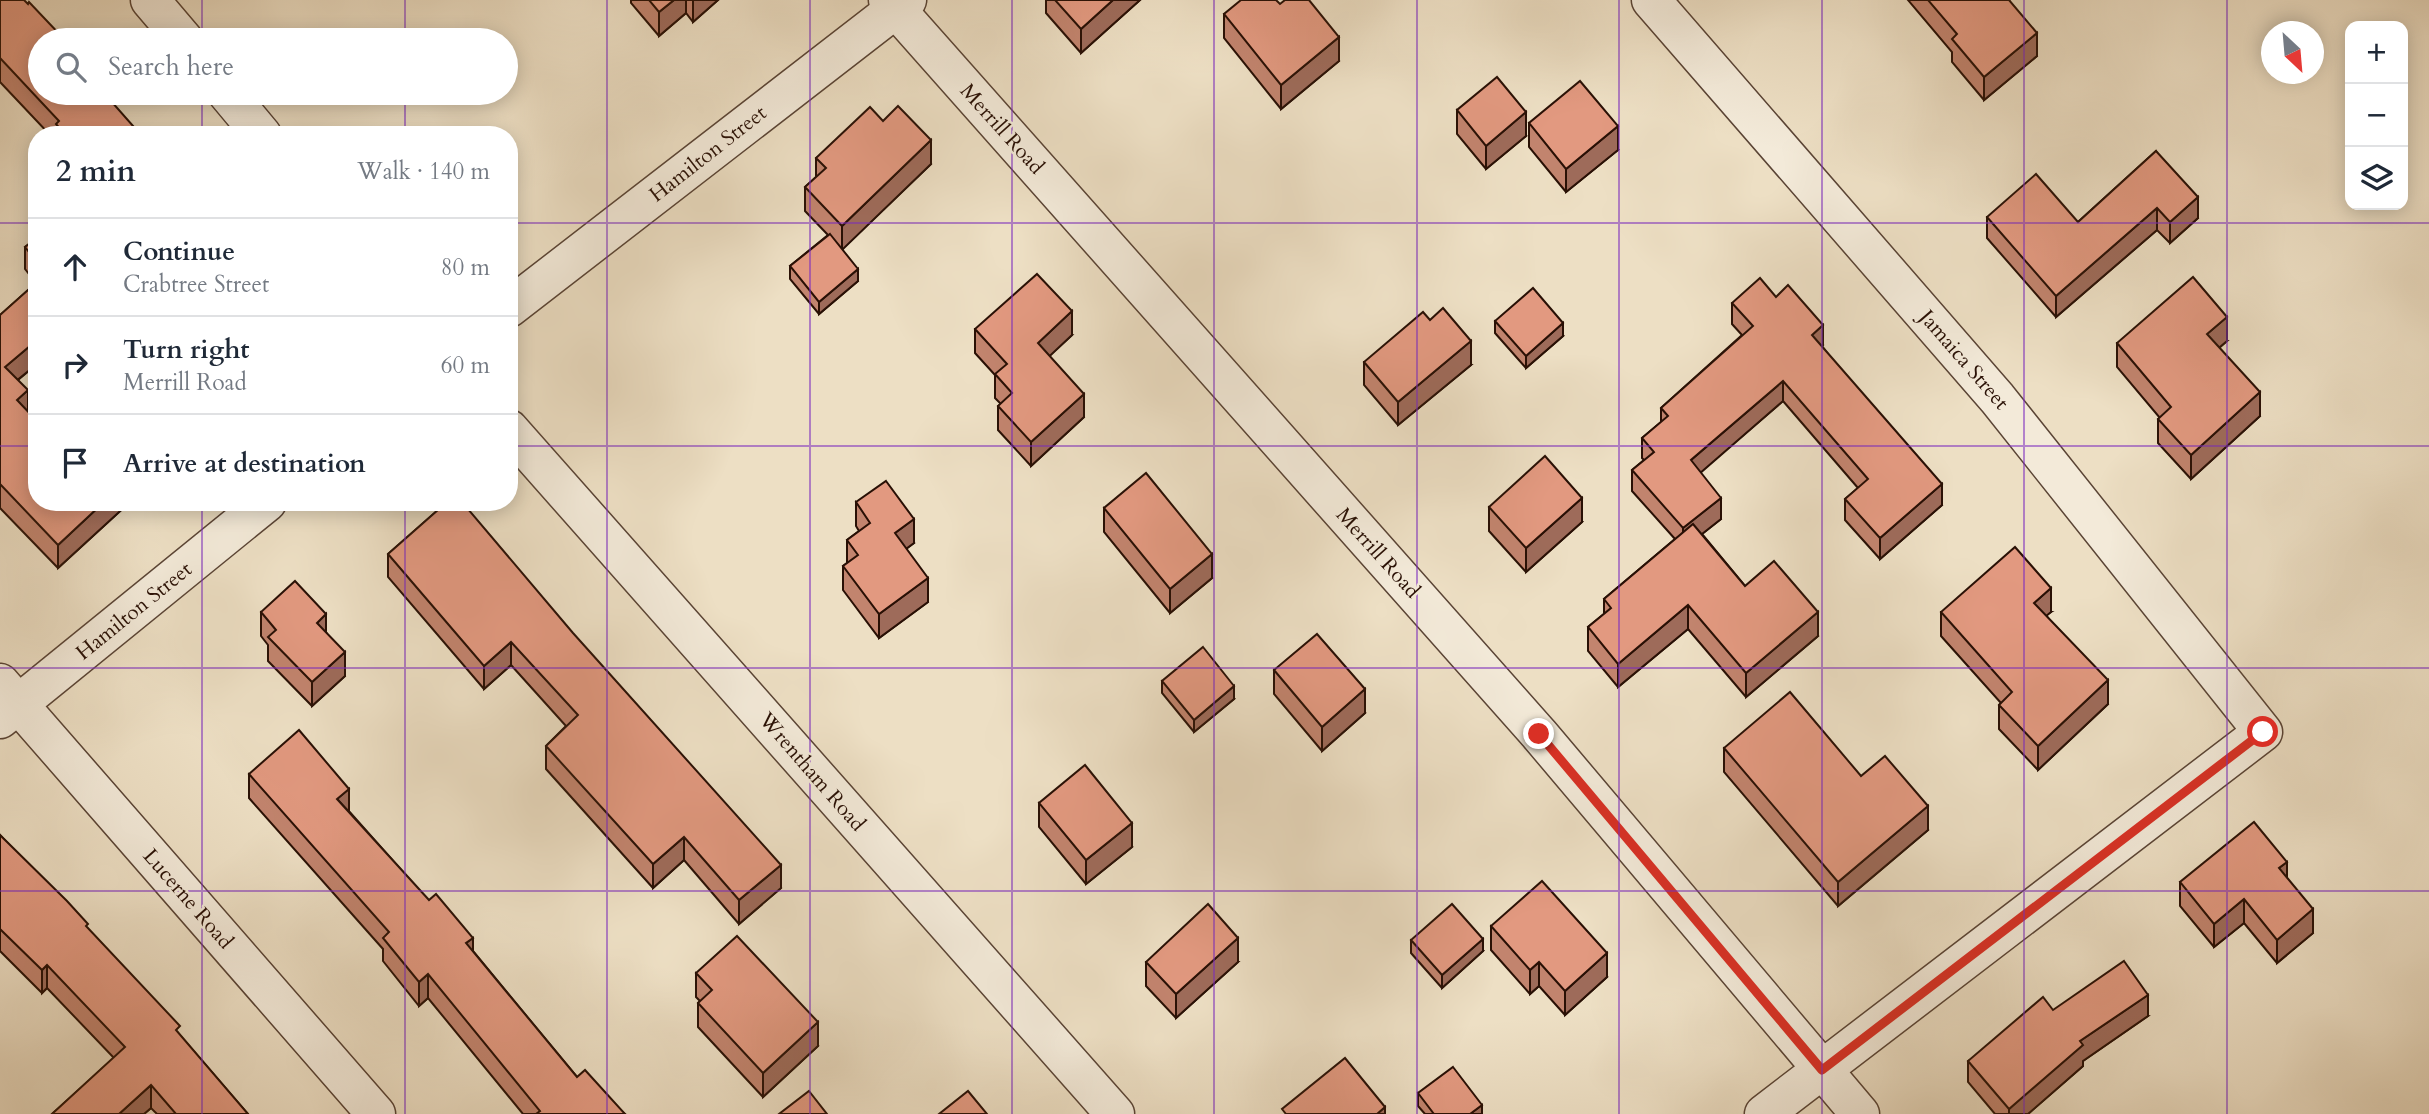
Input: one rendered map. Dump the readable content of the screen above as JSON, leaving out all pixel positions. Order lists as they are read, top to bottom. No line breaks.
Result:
{"streets":{"street":["Merrill Road","Hamilton Street","Jamaica Street","Wrentham Road","Lucerne Road"]},"crossings":[["Merrill Road","Hamilton Street"],["Merrill Road","Jamaica Street"],["Hamilton Street","Lucerne Road"]],"north":"bottom right","page":{"map_buttons":["+","−"],"search":"Search here","heading":["2 min","Walk · 140 m"],"list":[["Continue","Crabtree Street","80 m"],["Turn right","Merrill Road","60 m"],"Arrive at destination"]}}
